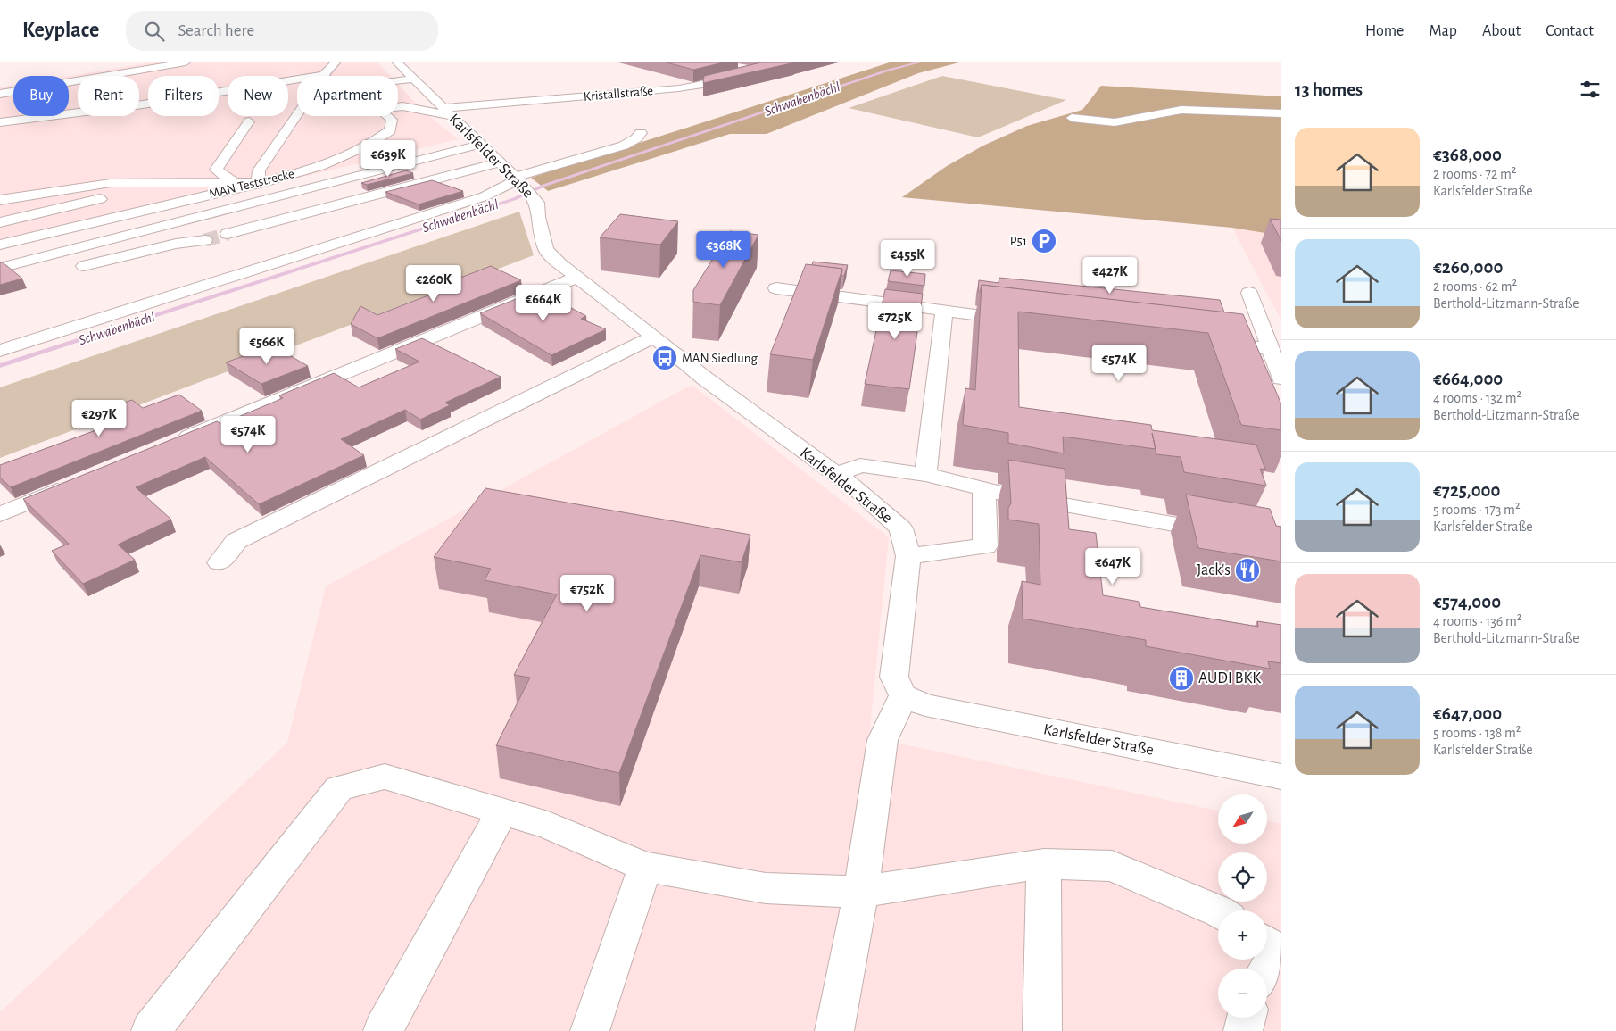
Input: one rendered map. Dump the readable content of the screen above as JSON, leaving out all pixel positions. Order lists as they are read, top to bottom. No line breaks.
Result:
{"streets":{"street":["Kristallstraße","Karlsfelder Straße","MAN Teststrecke"]},"crossings":[["Kristallstraße","Karlsfelder Straße"]],"water":["Schwabenbächl"],"places":{"parking":["P51"],"bus stop":["MAN Siedlung"],"restaurant":["Jack's"],"building":["AUDI BKK"]},"north":"bottom left","page":{"header":"Keyplace","search":"Search here","nav":["Home","Map","About","Contact"],"heading":"13 homes","chip":["Buy","Rent","Filters","New","Apartment"],"list":[{"name":"€368,000","note":"2 rooms · 72 m² · Karlsfelder Straße"},{"name":"€260,000","note":"2 rooms · 62 m² · Berthold-Litzmann-Straße"},{"name":"€664,000","note":"4 rooms · 132 m² · Berthold-Litzmann-Straße"},{"name":"€725,000","note":"5 rooms · 173 m² · Karlsfelder Straße"},{"name":"€574,000","note":"4 rooms · 136 m² · Berthold-Litzmann-Straße"},{"name":"€647,000","note":"5 rooms · 138 m² · Karlsfelder Straße"}],"price":["€639K","€368K","€455K","€427K","€260K","€664K","€725K","€566K","€574K","€297K","€574K","€647K","€752K"],"map_buttons":["+","−"]}}
